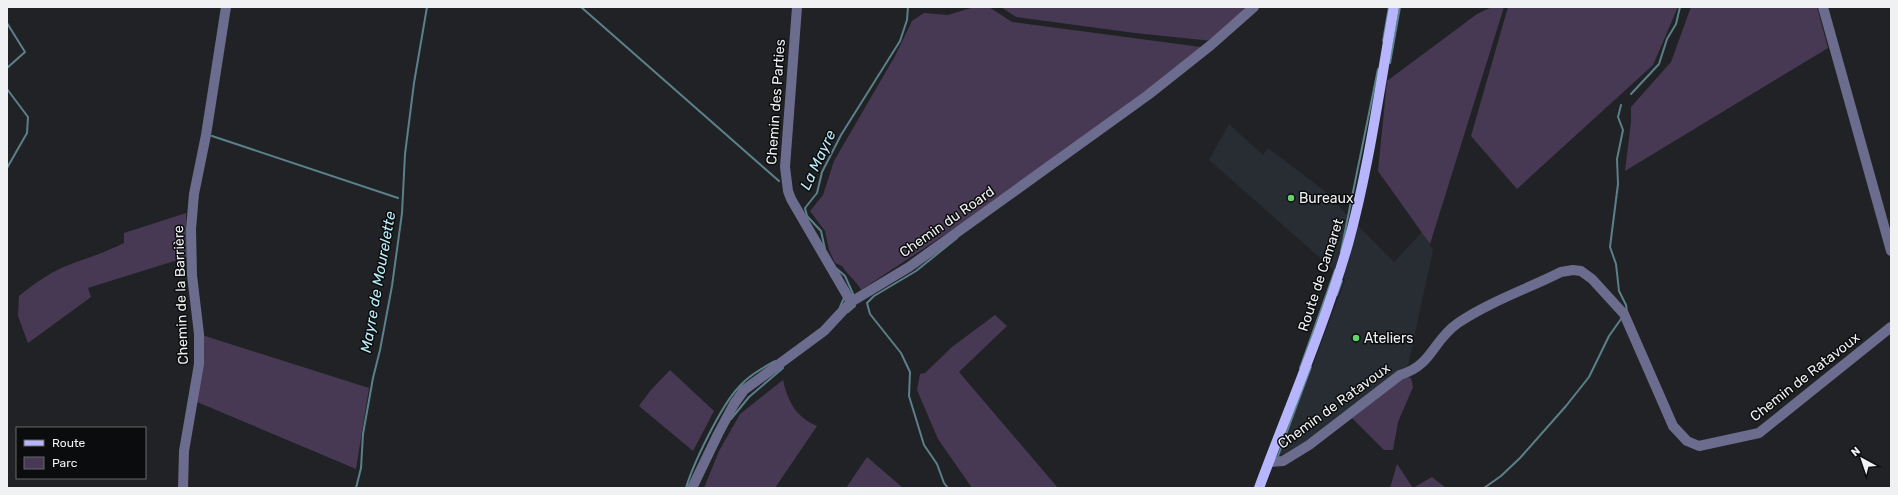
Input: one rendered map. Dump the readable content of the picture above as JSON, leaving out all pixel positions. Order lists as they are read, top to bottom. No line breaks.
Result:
{"streets":{"main road":["Route de Camaret"],"street":["Chemin des Parties","Chemin du Roard","Chemin de la Barrière","Chemin de Ratavoux"]},"crossings":[["Chemin des Parties","Chemin du Roard"],["Route de Camaret","Chemin de Ratavoux"]],"water":["La Mayre","Mayre de Mourelette"],"places":["Bureaux","Ateliers"],"legend":["Route","Parc"],"north":"top left"}
